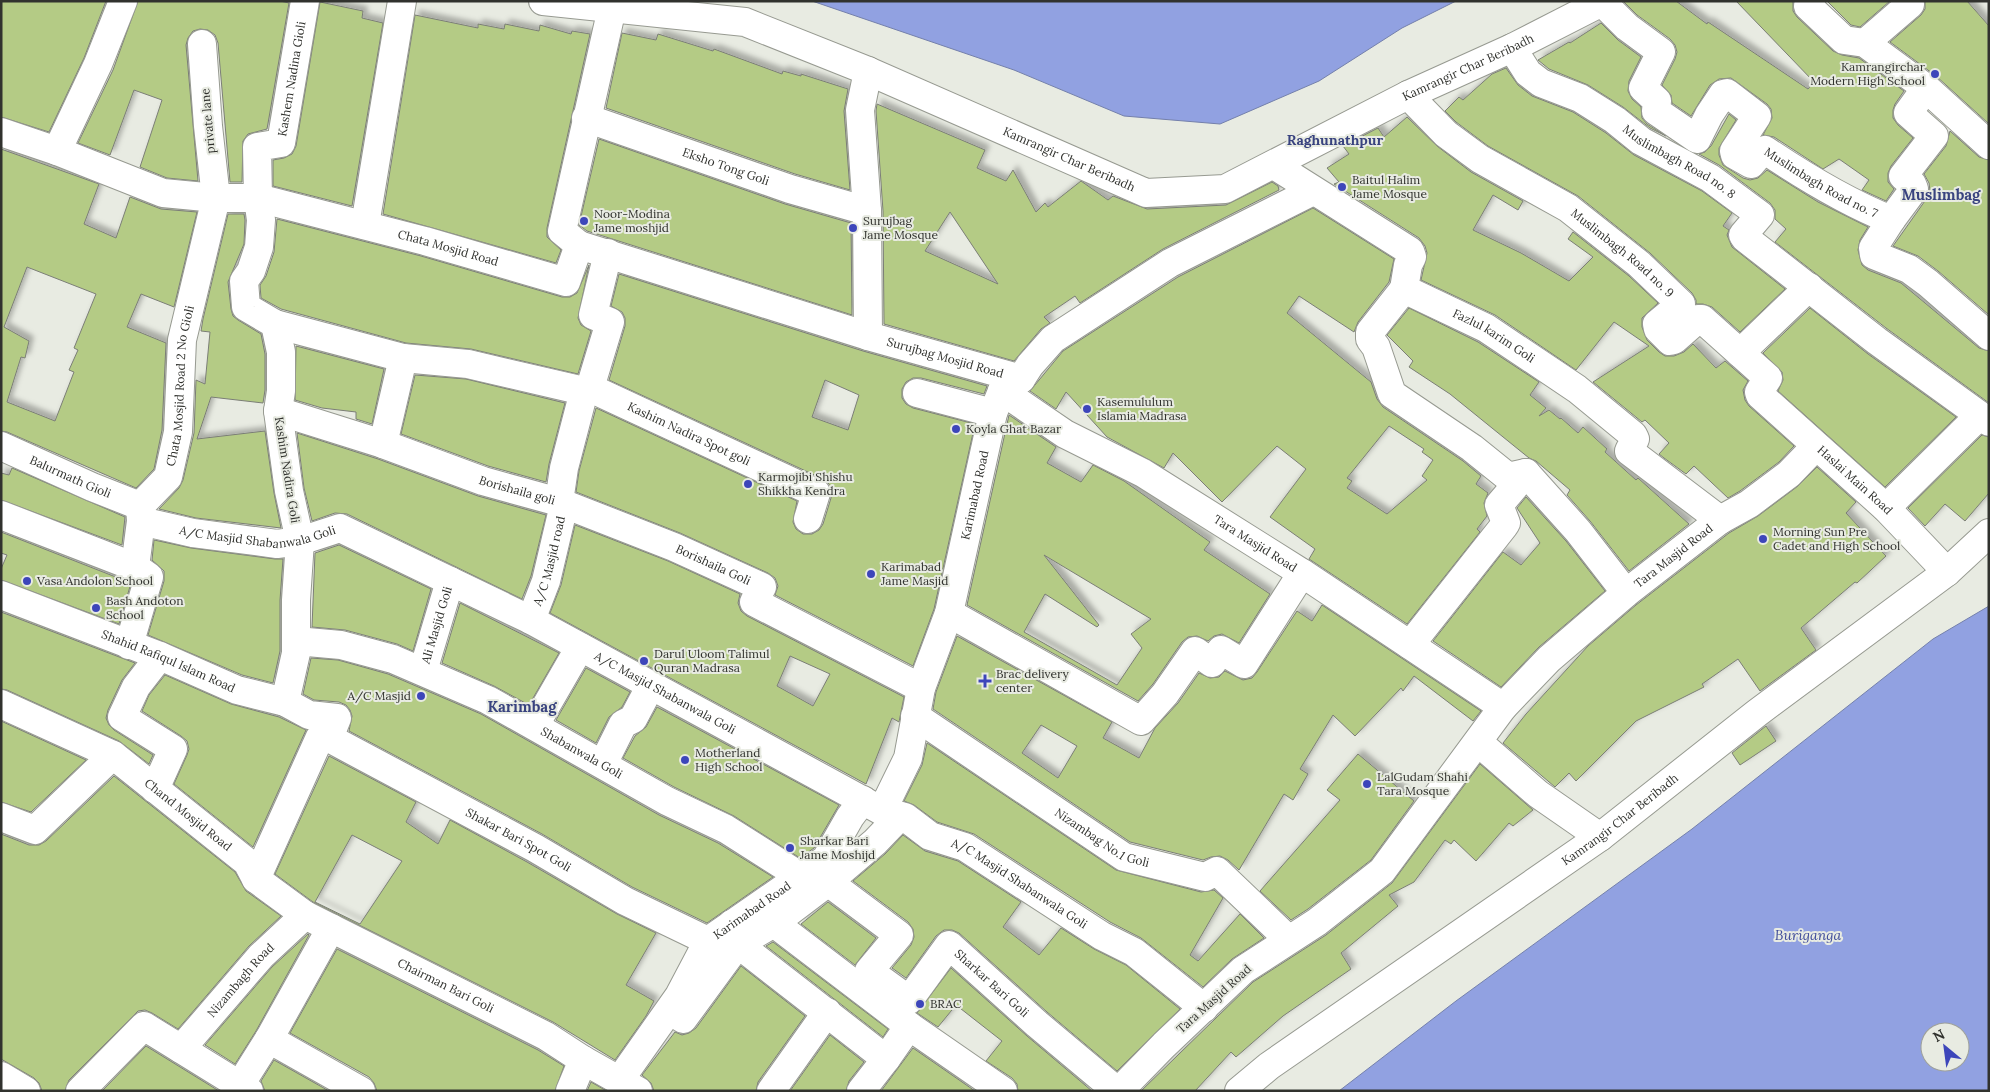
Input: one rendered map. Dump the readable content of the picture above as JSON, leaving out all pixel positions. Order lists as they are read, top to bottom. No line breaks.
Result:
{"streets":{"street":["Kamrangir Char Beribadh","Kashem Nadina Gioli","private lane","Muslimbagh Road no. 8","Eksho Tong Goli","Muslimbagh Road no. 7","Chata Mosjid Road","Muslimbagh Road no. 9","Fazlul karim Goli","Surujbag Mosjid Road","Chata Mosjid Road 2 No Gioli","Kashim Nadira Spot goli","Kashim Nadira Goli","Haslai Main Road","Balurmath Gioli","Borishaila goli","Karimabad Road","A/C Masjid Shabanwala Goli","Tara Masjid Road","A/C Masjid road","Borishaila Goli","Ali Masjid Goli","Shahid Rafiqul Islam Road","Shabanwala Goli","Chand Mosjid Road","Nizambag No.1 Goli","Shakar Bari Spot Goli","Nizambagh Road","Sharkar Bari Goli","Chairman Bari Goli"]},"crossings":[["Kamrangir Char Beribadh","Muslimbagh Road no. 8"],["Kamrangir Char Beribadh","Muslimbagh Road no. 7"],["Kamrangir Char Beribadh","Muslimbagh Road no. 9"],["Kashem Nadina Gioli","Chata Mosjid Road"],["private lane","Chata Mosjid Road"],["private lane","Chata Mosjid Road 2 No Gioli"],["Muslimbagh Road no. 8","Haslai Main Road"],["Chata Mosjid Road","Chata Mosjid Road 2 No Gioli"],["Muslimbagh Road no. 9","Haslai Main Road"],["Fazlul karim Goli","Haslai Main Road"],["Fazlul karim Goli","Tara Masjid Road"],["Surujbag Mosjid Road","Karimabad Road"],["Surujbag Mosjid Road","Tara Masjid Road"],["Chata Mosjid Road 2 No Gioli","Balurmath Gioli"],["Chata Mosjid Road 2 No Gioli","A/C Masjid Shabanwala Goli"],["Kashim Nadira Spot goli","Borishaila goli"],["Kashim Nadira Goli","Borishaila goli"],["Kashim Nadira Goli","A/C Masjid Shabanwala Goli"],["Kashim Nadira Goli","Shahid Rafiqul Islam Road"],["Kashim Nadira Goli","Shabanwala Goli"],["Haslai Main Road","Tara Masjid Road"],["Balurmath Gioli","A/C Masjid Shabanwala Goli"],["Borishaila goli","A/C Masjid road"],["Borishaila goli","Borishaila Goli"],["Karimabad Road","A/C Masjid Shabanwala Goli"],["Karimabad Road","Tara Masjid Road"],["Karimabad Road","Borishaila Goli"],["Karimabad Road","Shabanwala Goli"],["Karimabad Road","Nizambag No.1 Goli"],["Karimabad Road","Shakar Bari Spot Goli"],["Karimabad Road","Chairman Bari Goli"],["A/C Masjid Shabanwala Goli","Tara Masjid Road"],["A/C Masjid Shabanwala Goli","A/C Masjid road"],["A/C Masjid Shabanwala Goli","Ali Masjid Goli"],["Tara Masjid Road","Nizambag No.1 Goli"],["Tara Masjid Road","Sharkar Bari Goli"],["A/C Masjid road","Borishaila Goli"],["Ali Masjid Goli","Shabanwala Goli"],["Shahid Rafiqul Islam Road","Shakar Bari Spot Goli"],["Chand Mosjid Road","Chairman Bari Goli"],["Nizambagh Road","Chairman Bari Goli"]],"districts":["Raghunathpur","Muslimbag","Karimbag"],"water":["Buriganga"],"places":{"other":["Kamrangirchar Modern High School","Baitul Halim Jame Mosque","Noor-Modina Jame moshjid","Surujbag Jame Mosque","Kasemululum Islamia Madrasa","Koyla Ghat Bazar","Karmojibi Shishu Shikkha Kendra","Morning Sun Pre Cadet and High School","Karimabad Jame Masjid","Vasa Andolon School","Bash Andoton School","Darul Uloom Talimul Quran Madrasa","A/C Masjid","Motherland High School","LalGudam Shahi Tara Mosque","Sharkar Bari Jame Moshijd","BRAC"],"health":["Brac delivery center"]},"north":"top left"}
